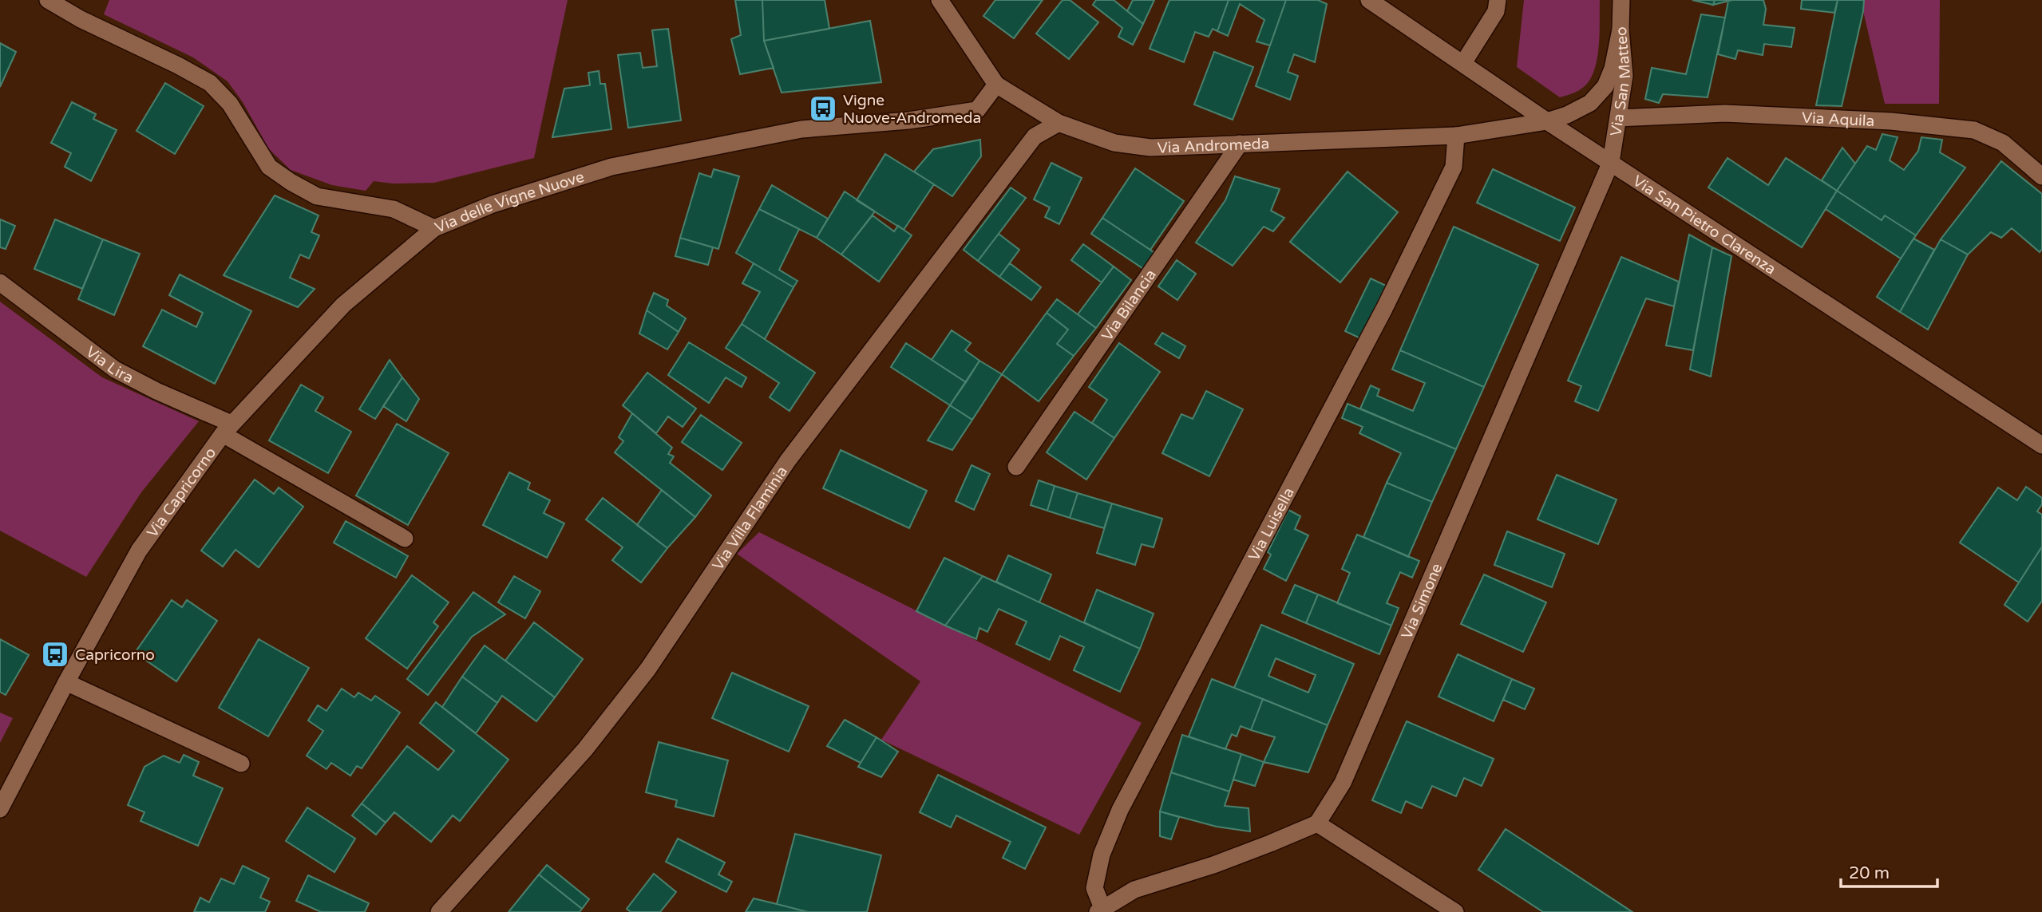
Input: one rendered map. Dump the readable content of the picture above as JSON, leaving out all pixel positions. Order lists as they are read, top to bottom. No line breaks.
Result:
{"streets":{"street":["Via San Matteo","Via Aquila","Via Andromeda","Via delle Vigne Nuove","Via San Pietro Clarenza","Via Bilancia","Via Lira","Via Capricorno","Via Villa Flaminia","Via Luisella","Via Simone"]},"crossings":[["Via San Matteo","Via Aquila"],["Via San Matteo","Via Andromeda"],["Via San Matteo","Via San Pietro Clarenza"],["Via San Matteo","Via Simone"],["Via Andromeda","Via delle Vigne Nuove"],["Via Andromeda","Via San Pietro Clarenza"],["Via Andromeda","Via Bilancia"],["Via Andromeda","Via Villa Flaminia"],["Via Andromeda","Via Luisella"],["Via delle Vigne Nuove","Via Capricorno"],["Via San Pietro Clarenza","Via Simone"],["Via Lira","Via Capricorno"]],"places":{"bus stop":["Vigne Nuove-Andromeda","Capricorno"]},"scale_bar":"20 m"}
